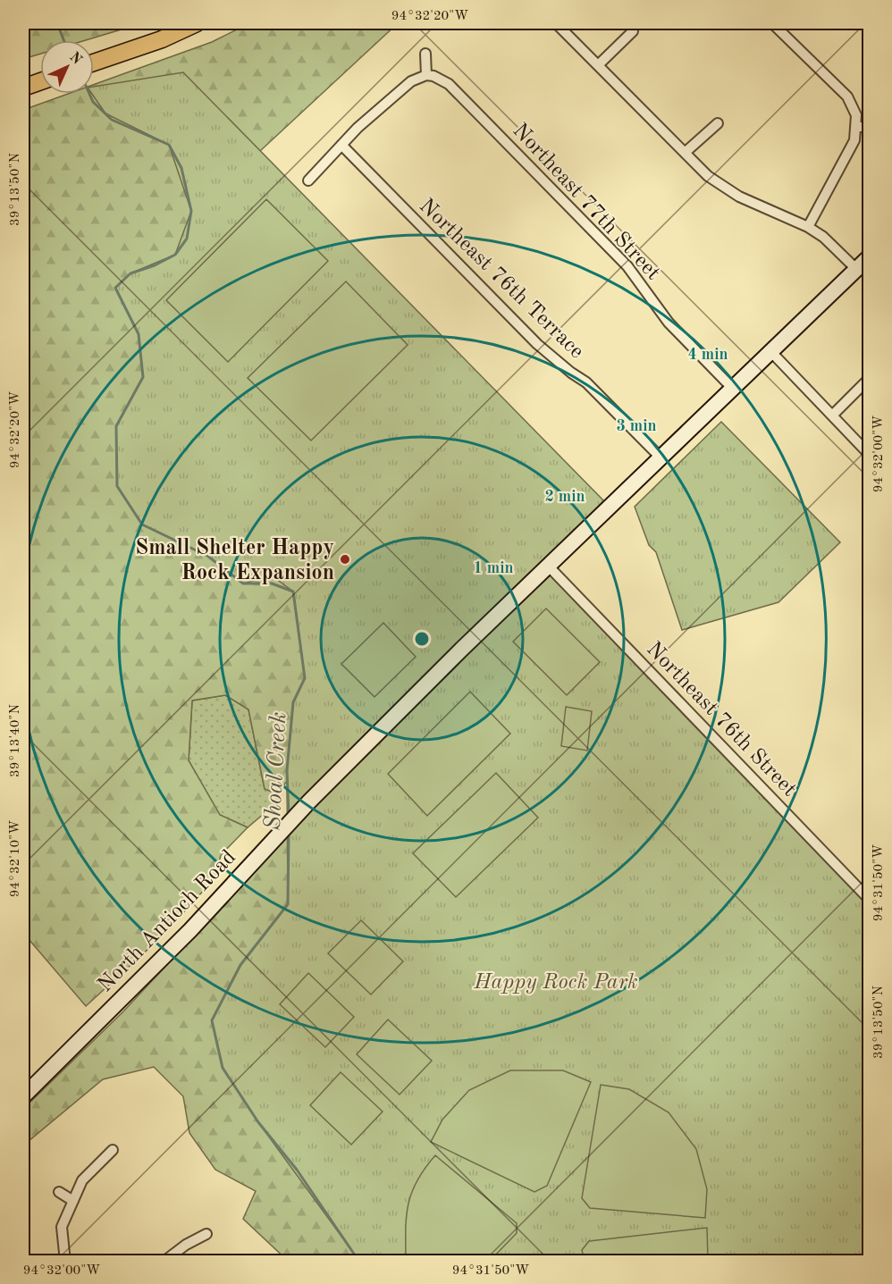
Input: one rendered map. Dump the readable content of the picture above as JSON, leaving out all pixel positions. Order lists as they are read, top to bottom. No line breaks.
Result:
{"streets":{"street":["Northeast 77th Street","Northeast 76th Terrace","Northeast 76th Street","North Antioch Road"]},"crossings":[["Northeast 77th Street","North Antioch Road"],["Northeast 76th Terrace","North Antioch Road"],["Northeast 76th Street","North Antioch Road"]],"water":["Shoal Creek"],"parks":["Happy Rock Park"],"places":["Small Shelter Happy Rock Expansion"],"north":"top right","coordinates":["94°32'20\"W","39°13'50\"N","94°32'00\"W","39°13'40\"N","94°32'10\"W","94°31'50\"W"],"rings":["4 min","3 min","2 min","1 min"]}
